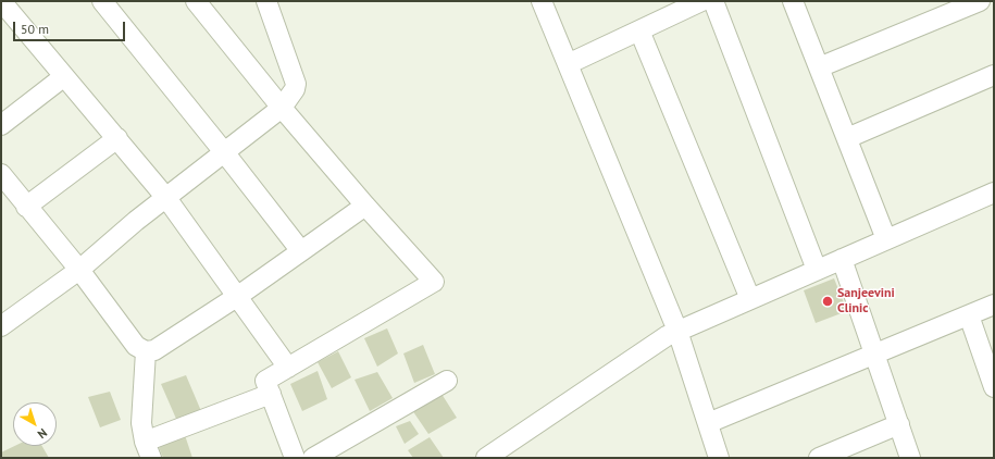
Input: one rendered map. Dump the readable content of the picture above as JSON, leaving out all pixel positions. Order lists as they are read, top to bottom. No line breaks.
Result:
{"places":["Sanjeevini Clinic"],"scale_bar":"50 m","north":"bottom right"}
